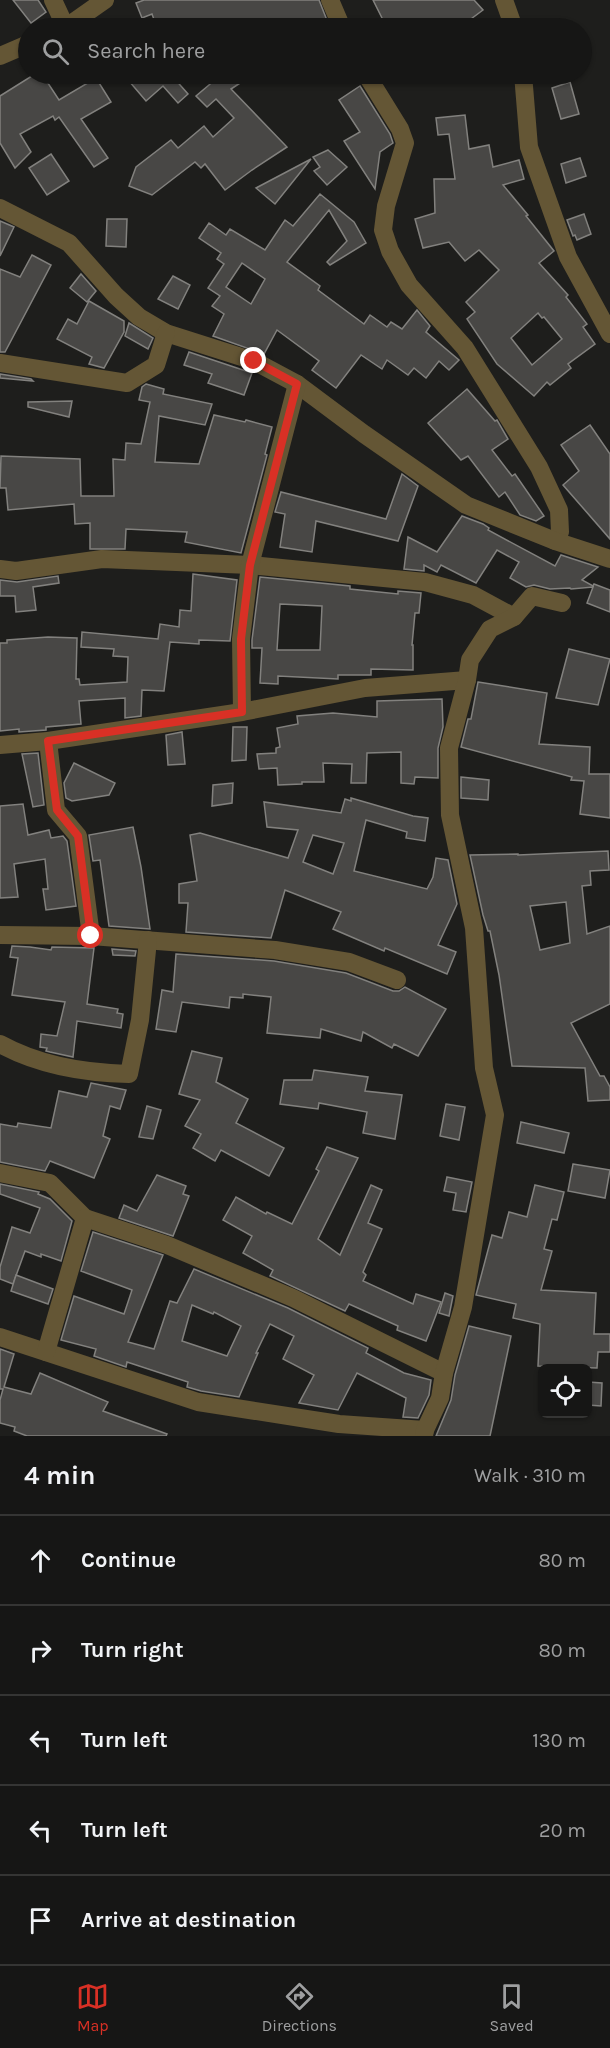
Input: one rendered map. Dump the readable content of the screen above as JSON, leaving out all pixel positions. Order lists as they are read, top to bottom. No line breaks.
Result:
{"page":{"search":"Search here","heading":["4 min","Walk · 310 m"],"list":[["Continue","80 m"],["Turn right","80 m"],["Turn left","130 m"],["Turn left","20 m"],"Arrive at destination"],"nav":["Map","Directions","Saved"]}}
